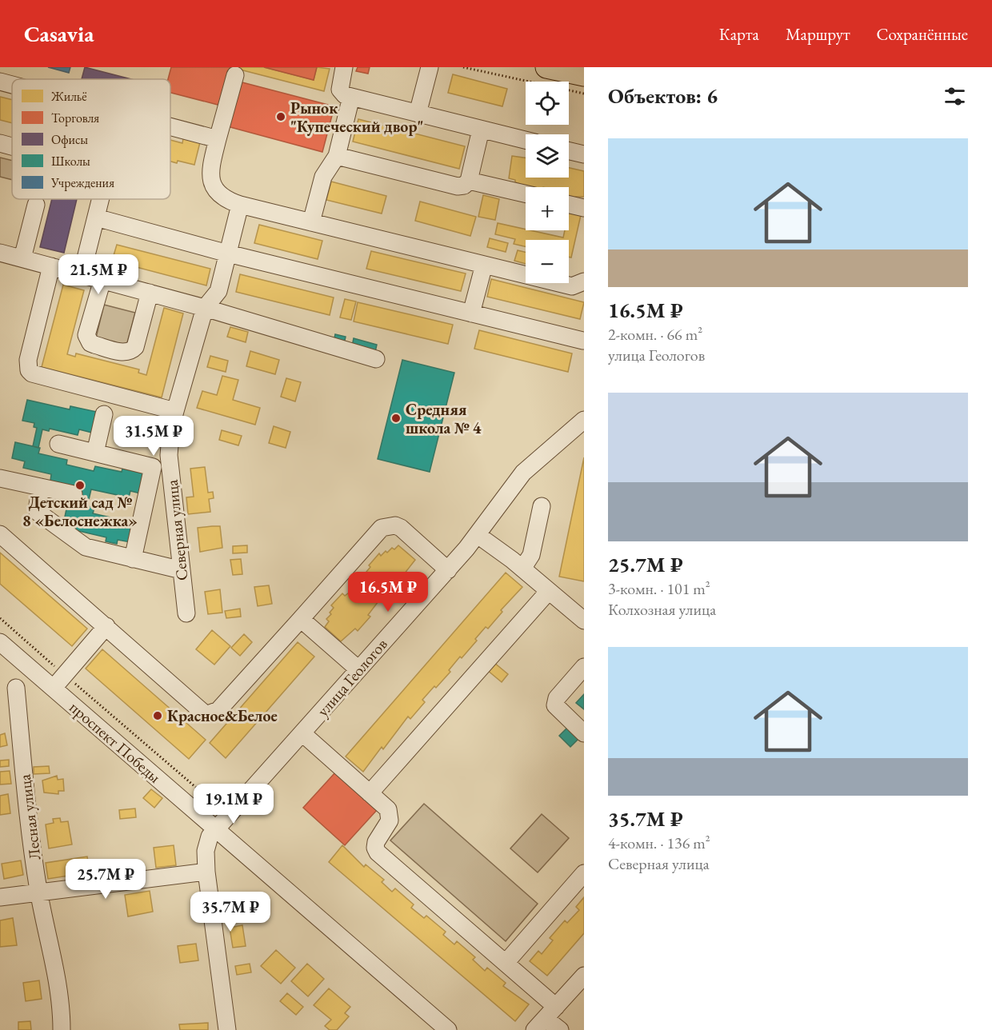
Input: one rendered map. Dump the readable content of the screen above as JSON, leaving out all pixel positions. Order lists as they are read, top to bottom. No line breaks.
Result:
{"streets":{"street":["Северная улица","улица Геологов","проспект Победы","Лесная улица"]},"crossings":[["улица Геологов","проспект Победы"]],"places":["Рынок \"Купеческий двор\"","Средняя школа № 4","Детский сад № 8 «Белоснежка»","Красное&Белое"],"legend":["Жильё","Торговля","Офисы","Школы","Учреждения"],"page":{"header":"Casavia","nav":["Карта","Маршрут","Сохранённые"],"heading":"Объектов: 6","map_buttons":["+","−"],"list":[{"name":"16.5M ₽","note":"2-комн. · 66 m² · улица Геологов"},{"name":"25.7M ₽","note":"3-комн. · 101 m² · Колхозная улица"},{"name":"35.7M ₽","note":"4-комн. · 136 m² · Северная улица"}],"price":["21.5M ₽","31.5M ₽","16.5M ₽","19.1M ₽","25.7M ₽","35.7M ₽"]}}
